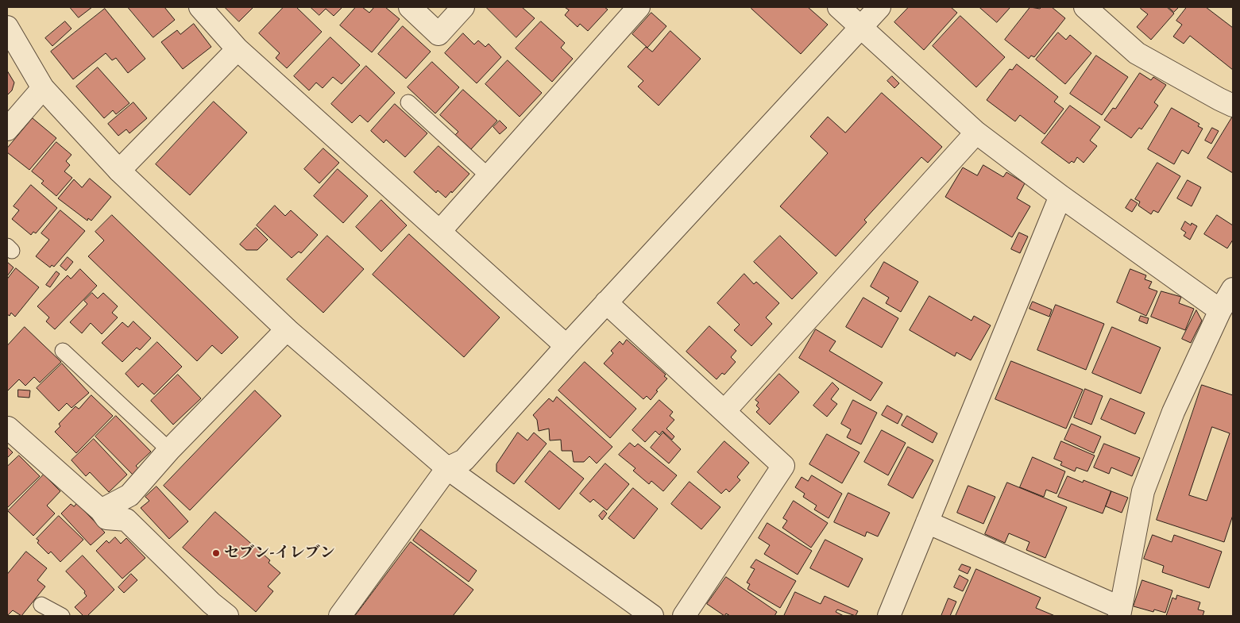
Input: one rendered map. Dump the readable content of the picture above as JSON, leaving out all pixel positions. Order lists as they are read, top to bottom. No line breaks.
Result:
{"places":["セブン-イレブン"]}
